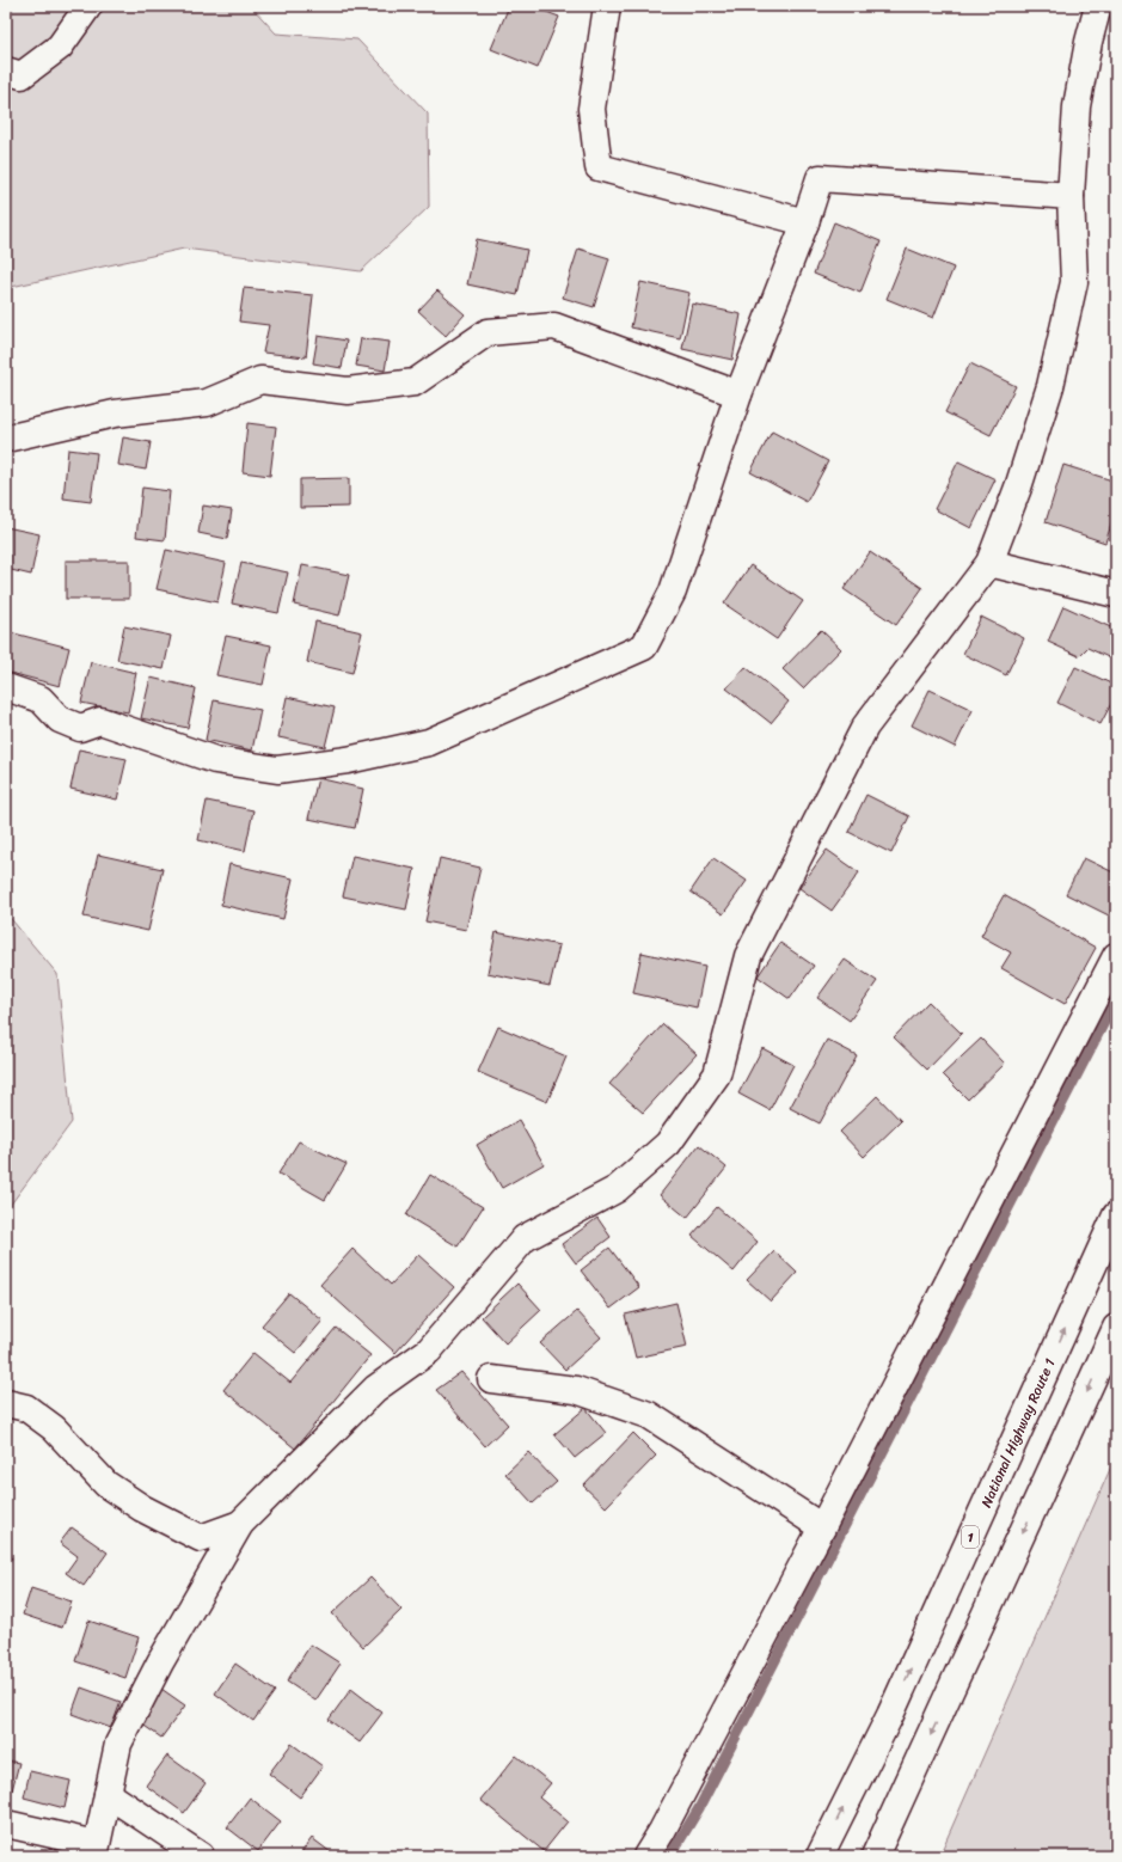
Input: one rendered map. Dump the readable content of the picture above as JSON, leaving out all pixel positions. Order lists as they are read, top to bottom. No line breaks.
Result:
{"streets":{"main road":["National Highway Route 1","1"]}}
